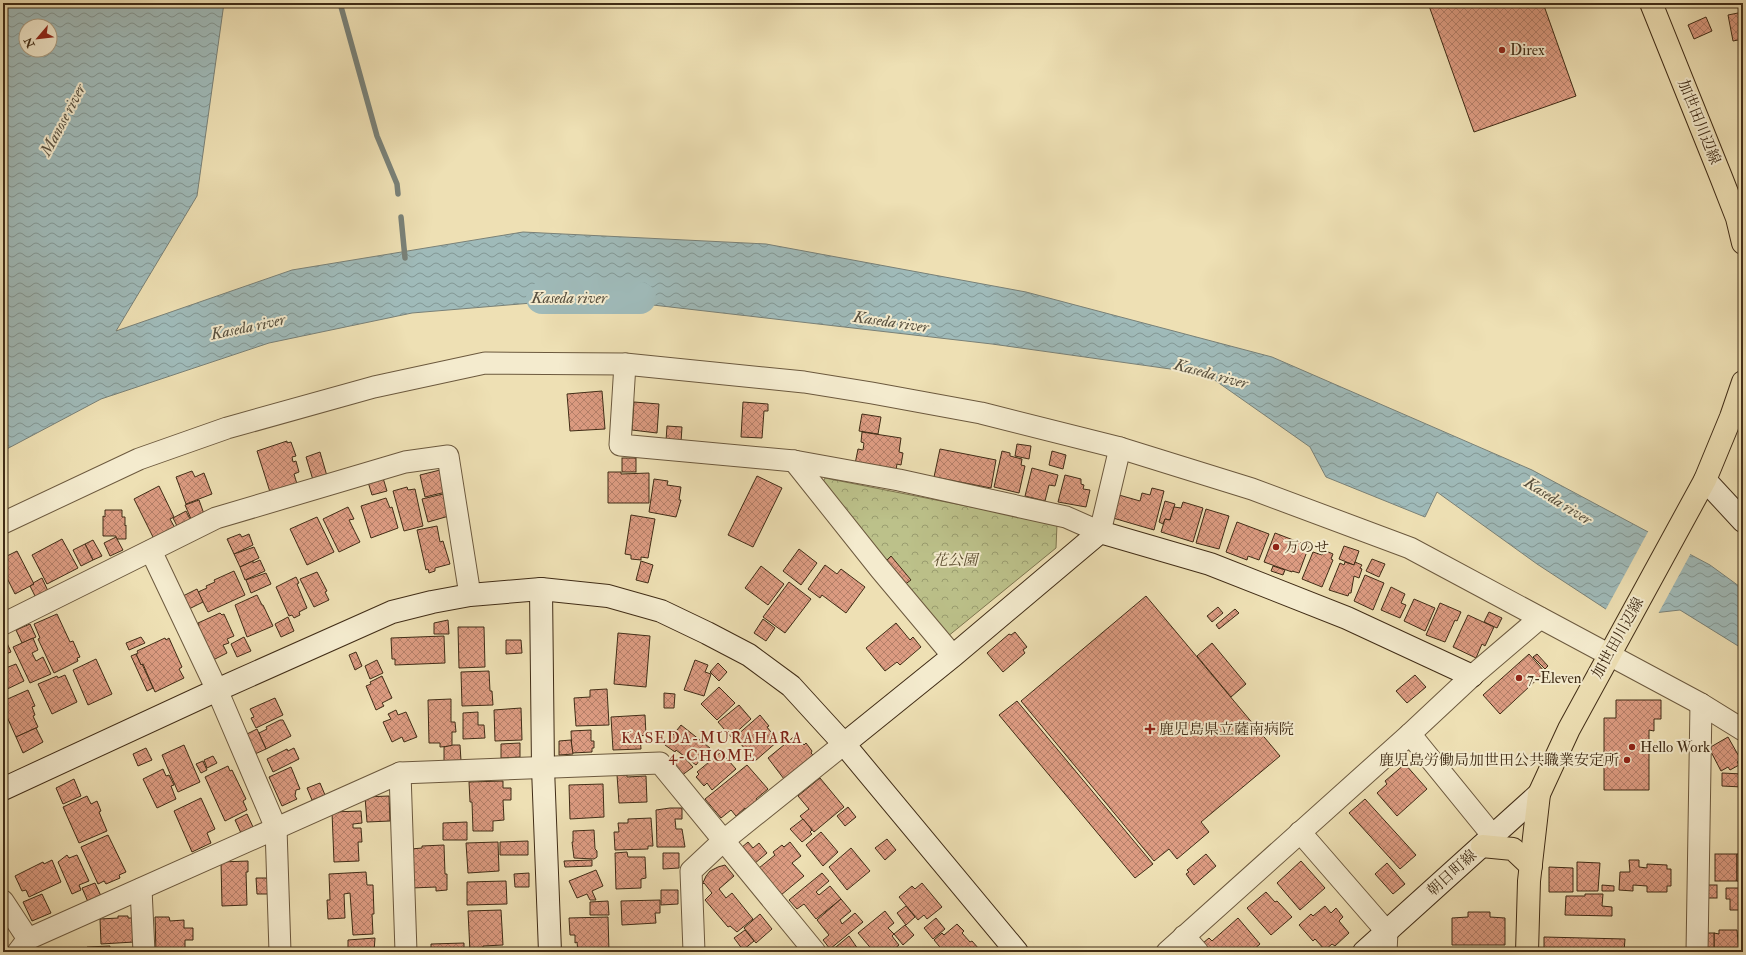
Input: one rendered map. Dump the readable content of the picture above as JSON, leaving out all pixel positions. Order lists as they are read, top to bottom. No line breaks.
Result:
{"streets":{"main road":["加世田川辺線"],"street":["朝日町線"]},"crossings":[["加世田川辺線","朝日町線"]],"districts":["KASEDA-MURAHARA 4-CHOME"],"water":["Manose river","Kaseda river"],"parks":["花公園"],"places":{"other":["Direx","万のせ","7-Eleven","Hello Work","鹿児島労働局加世田公共職業安定所"],"health":["鹿児島県立薩南病院"]},"north":"bottom left"}
